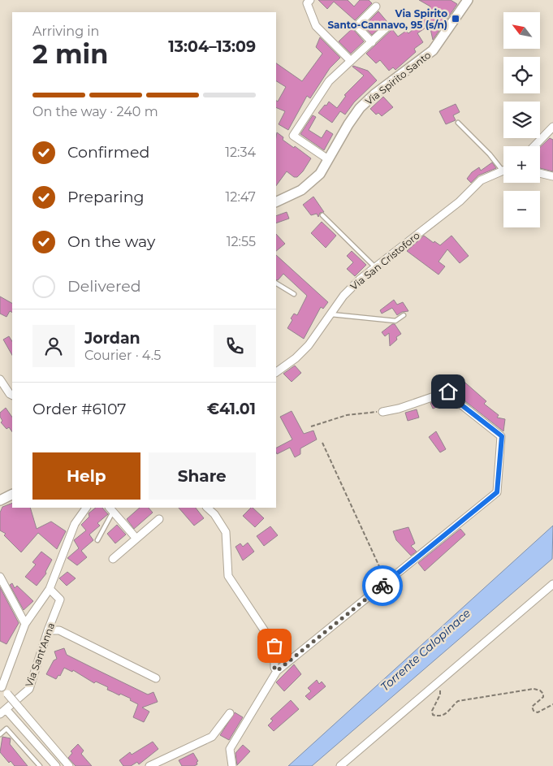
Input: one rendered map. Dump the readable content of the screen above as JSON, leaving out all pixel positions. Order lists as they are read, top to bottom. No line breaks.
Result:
{"streets":{"street":["Via Spirito Santo","Via San Cristoforo","Via Sant'Anna"]},"water":["Torrente Calopinace"],"places":{"transit":["Via Spirito Santo-Cannavo, 95 (s/n)"]},"north":"top left","page":{"map_buttons":["+","−"],"heading":["2 min","Arriving in","13:04–13:09"],"panel":["Jordan","Courier · 4.5","Order #6107","€41.01"],"bar":"On the way · 240 m","list":[["Confirmed","12:34"],["Preparing","12:47"],["On the way","12:55"],"Delivered"],"buttons":["Help","Share"]}}
